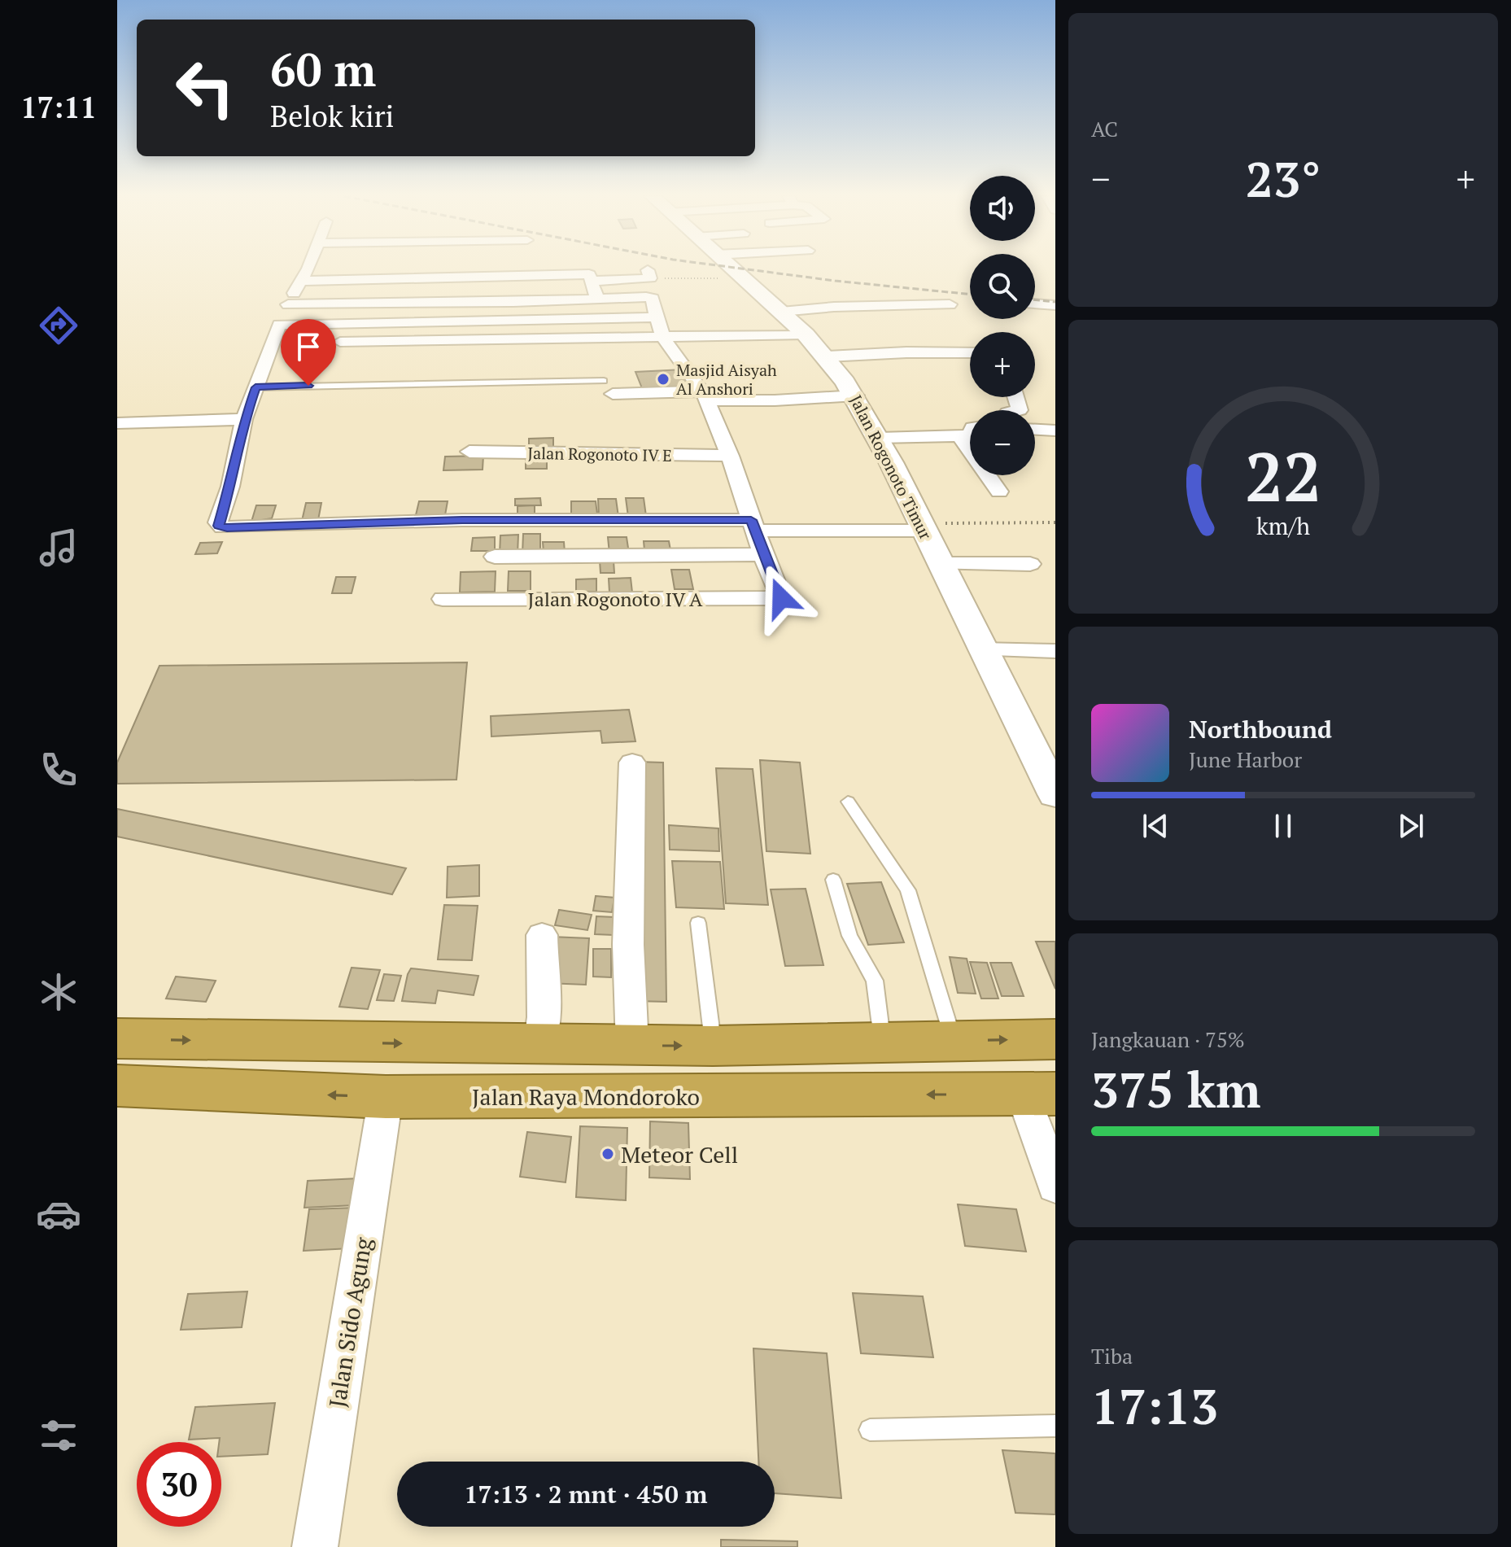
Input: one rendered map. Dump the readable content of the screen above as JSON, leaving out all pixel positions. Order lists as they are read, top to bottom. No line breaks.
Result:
{"streets":{"highway":["Jalan Raya Mondoroko"],"main road":["Jalan Rogonoto Timur"],"street":["Jalan Rogonoto IV E","Jalan Rogonoto IV A","Jalan Sido Agung"]},"crossings":[["Jalan Raya Mondoroko","Jalan Sido Agung"]],"places":["Masjid Aisyah Al Anshori","Meteor Cell"],"page":{"tabs":"17:11","tile":["AC",["Jangkauan · 75%","375 km"],["Tiba","17:13"]],"turn":["60 m","Belok kiri"],"heat":["−","23°","+"],"map_buttons":["+","−"],"song":["Northbound","June Harbor"],"limit":"30","trip":"17:13 · 2 mnt · 450 m","gauge":["22","km/h"]}}
